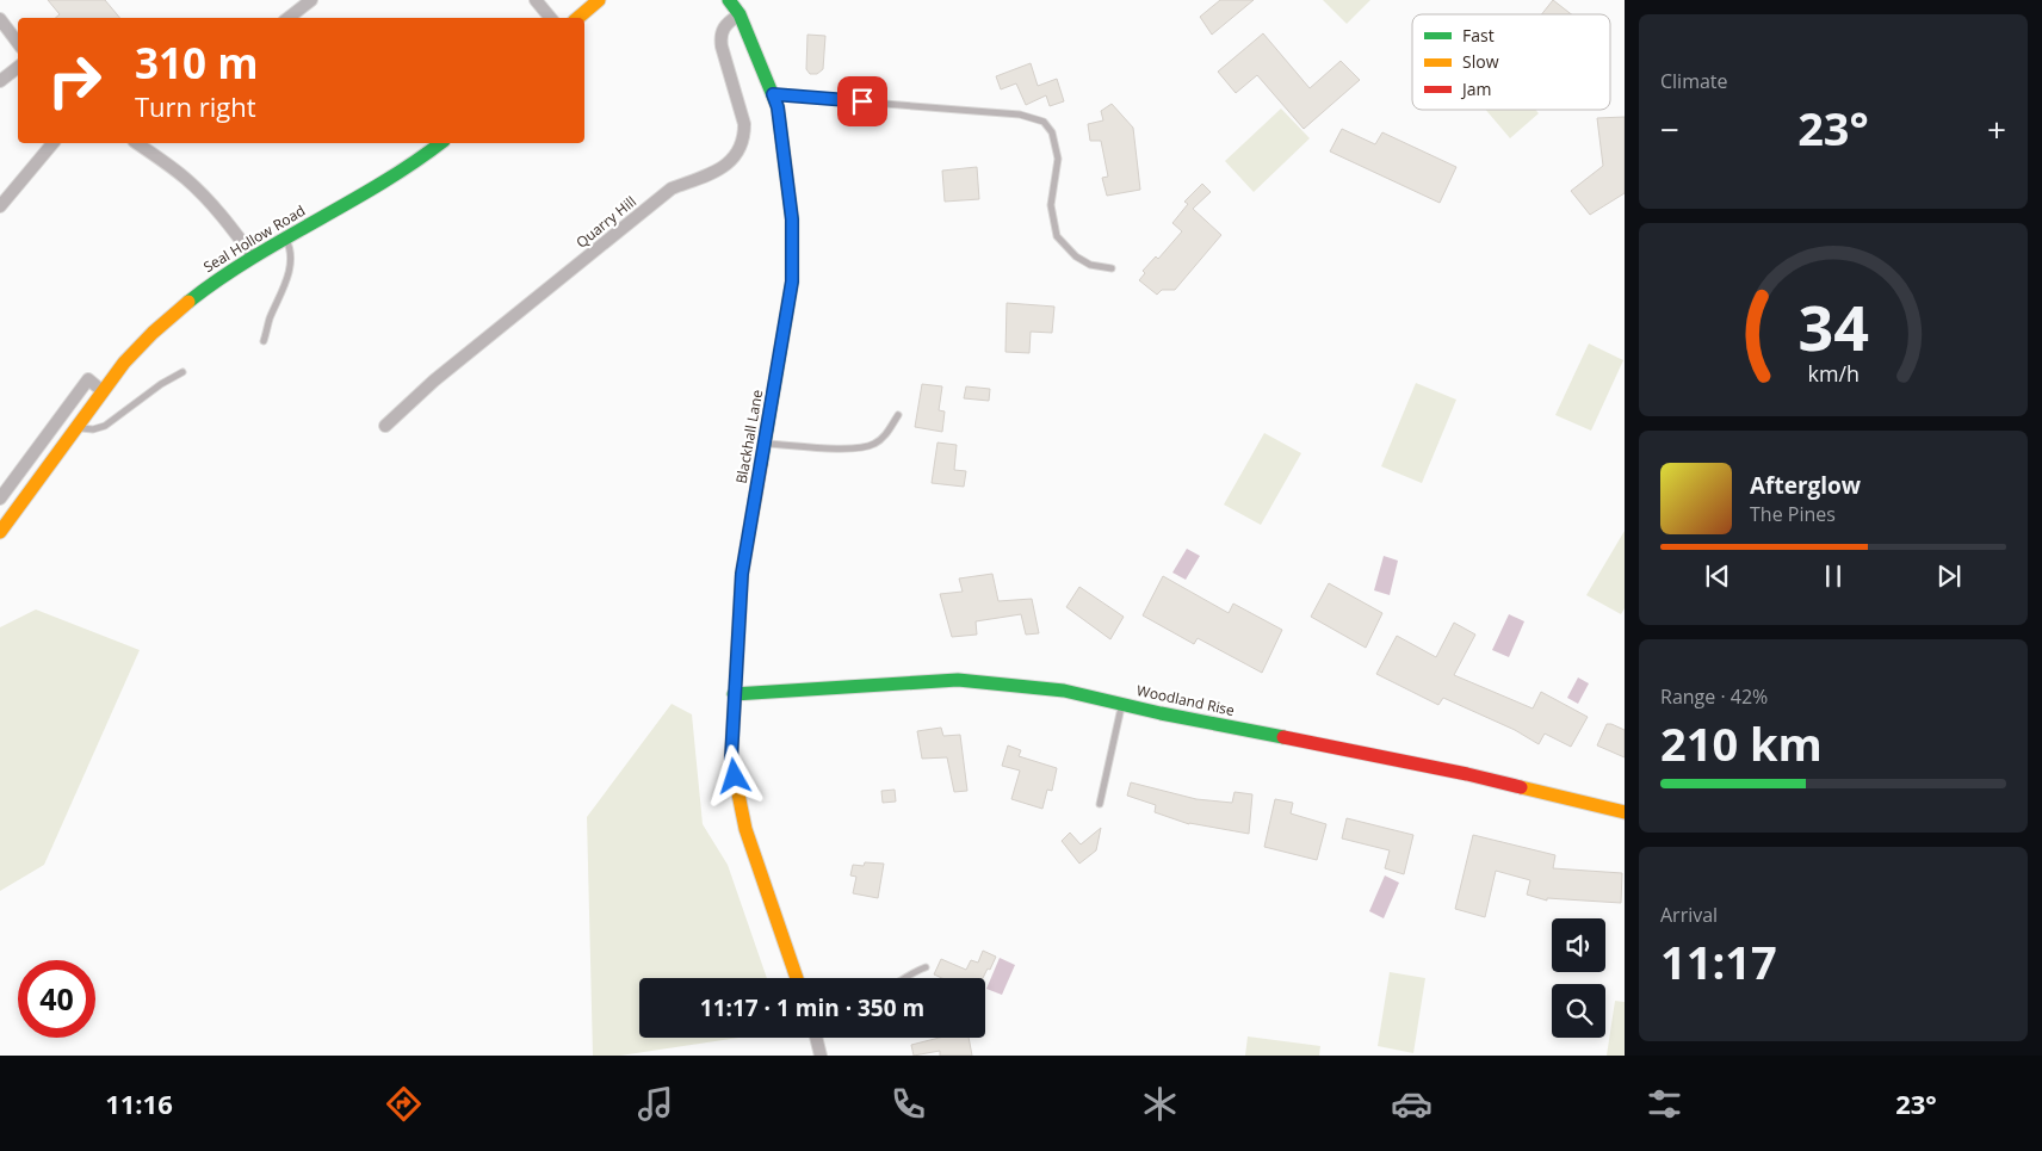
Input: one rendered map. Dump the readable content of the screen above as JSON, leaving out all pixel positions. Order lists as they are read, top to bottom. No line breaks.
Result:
{"streets":{"street":["Quarry Hill","Seal Hollow Road","Blackhall Lane","Woodland Rise"]},"crossings":[["Quarry Hill","Blackhall Lane"],["Blackhall Lane","Woodland Rise"]],"legend":["Fast","Slow","Jam"],"page":{"tile":["Climate",["Range · 42%","210 km"],["Arrival","11:17"]],"turn":["310 m","Turn right"],"heat":["−","23°","+"],"song":["Afterglow","The Pines"],"limit":"40","trip":"11:17 · 1 min · 350 m","tabs":["11:16","23°"],"gauge":["34","km/h"]}}
